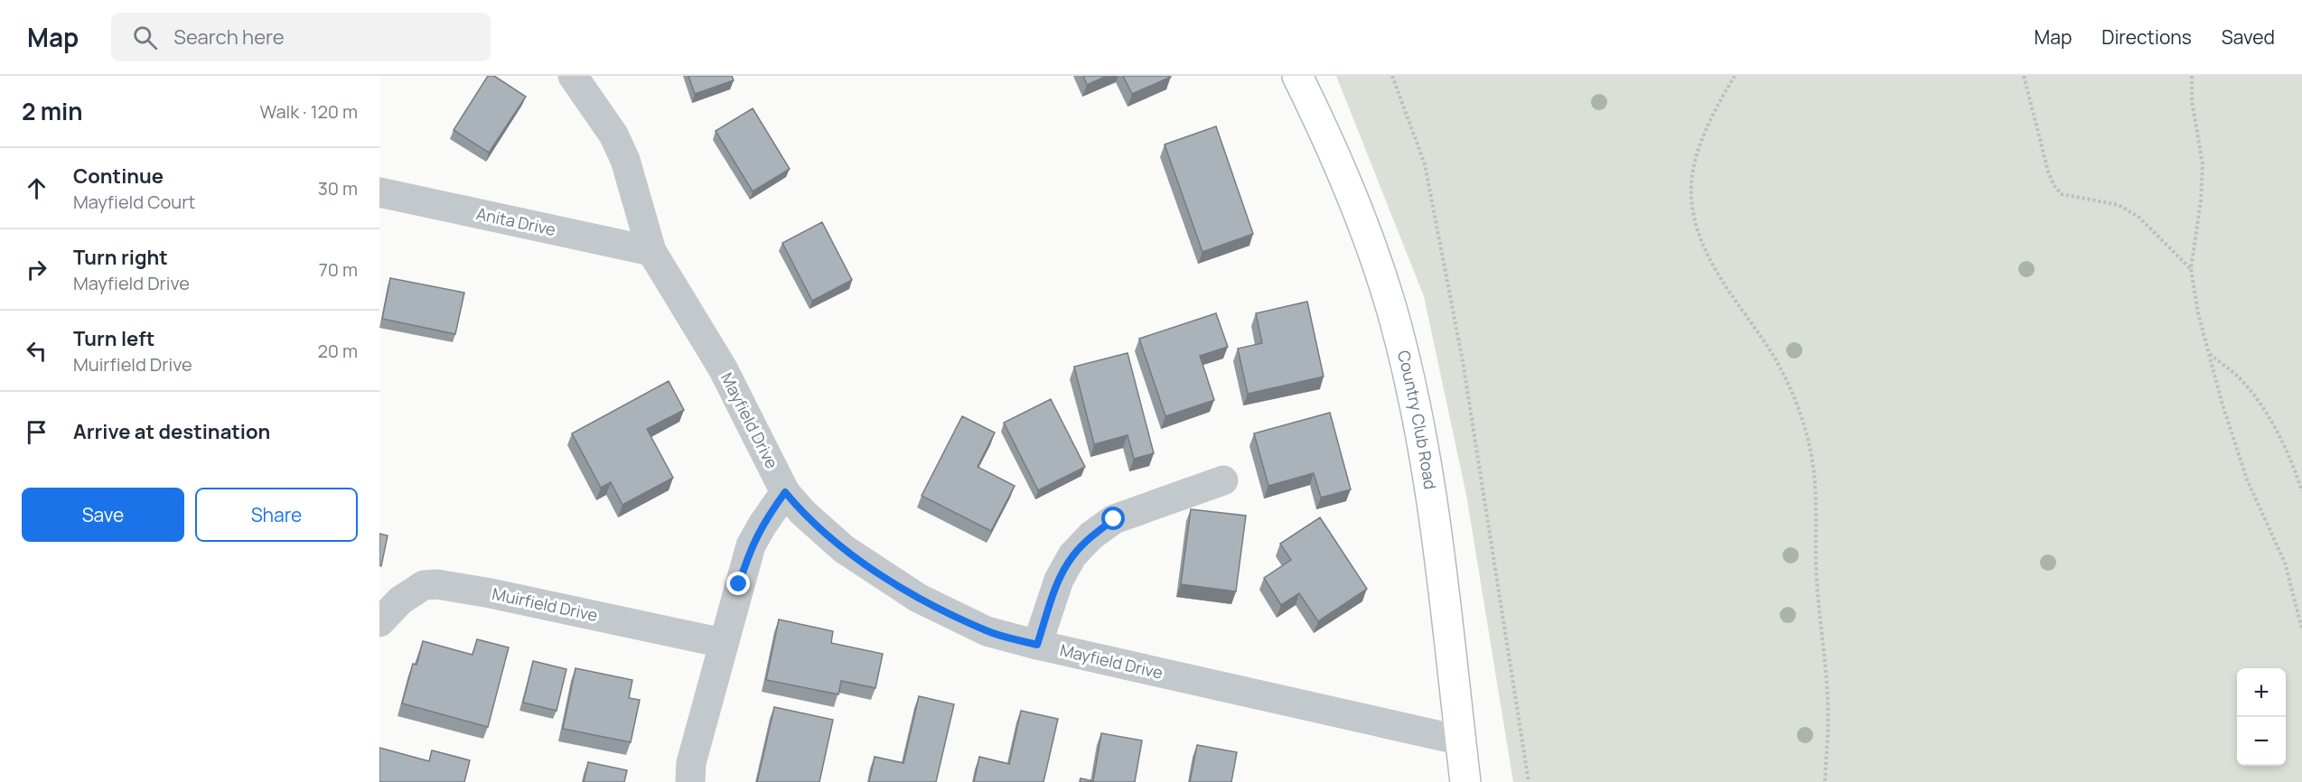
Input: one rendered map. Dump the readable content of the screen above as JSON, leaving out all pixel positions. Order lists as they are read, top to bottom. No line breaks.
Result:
{"streets":{"main road":["Country Club Road"],"street":["Anita Drive","Mayfield Drive","Muirfield Drive"]},"crossings":[["Anita Drive","Mayfield Drive"],["Country Club Road","Mayfield Drive"]],"page":{"header":"Map","search":"Search here","nav":["Map","Directions","Saved"],"heading":["2 min","Walk · 120 m"],"list":[["Continue","Mayfield Court","30 m"],["Turn right","Mayfield Drive","70 m"],["Turn left","Muirfield Drive","20 m"],"Arrive at destination"],"buttons":["Save","Share"],"map_buttons":["+","−"]}}
